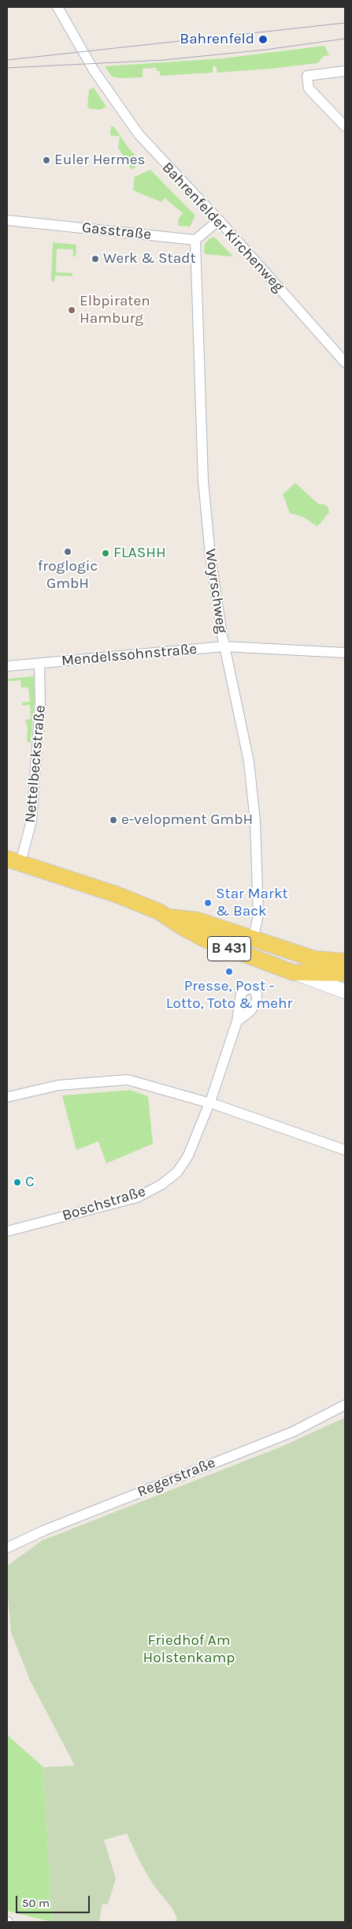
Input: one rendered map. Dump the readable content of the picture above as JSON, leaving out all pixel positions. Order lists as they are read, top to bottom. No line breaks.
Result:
{"streets":{"main road":["B 431"],"street":["Bahrenfelder Kirchenweg","Gasstraße","Woyrschweg","Mendelssohnstraße","Nettelbeckstraße","Boschstraße","Regerstraße"]},"crossings":[["Gasstraße","Woyrschweg"],["Woyrschweg","Mendelssohnstraße"],["Woyrschweg","B 431"],["Mendelssohnstraße","Nettelbeckstraße"],["Nettelbeckstraße","B 431"]],"parks":["Friedhof Am Holstenkamp"],"places":["Bahrenfeld","Euler Hermes","Werk & Stadt","Elbpiraten Hamburg","froglogic GmbH","FLASHH","e-velopment GmbH","Star Markt & Back","Presse, Post - Lotto, Toto & mehr","C"],"scale_bar":"50 m"}
